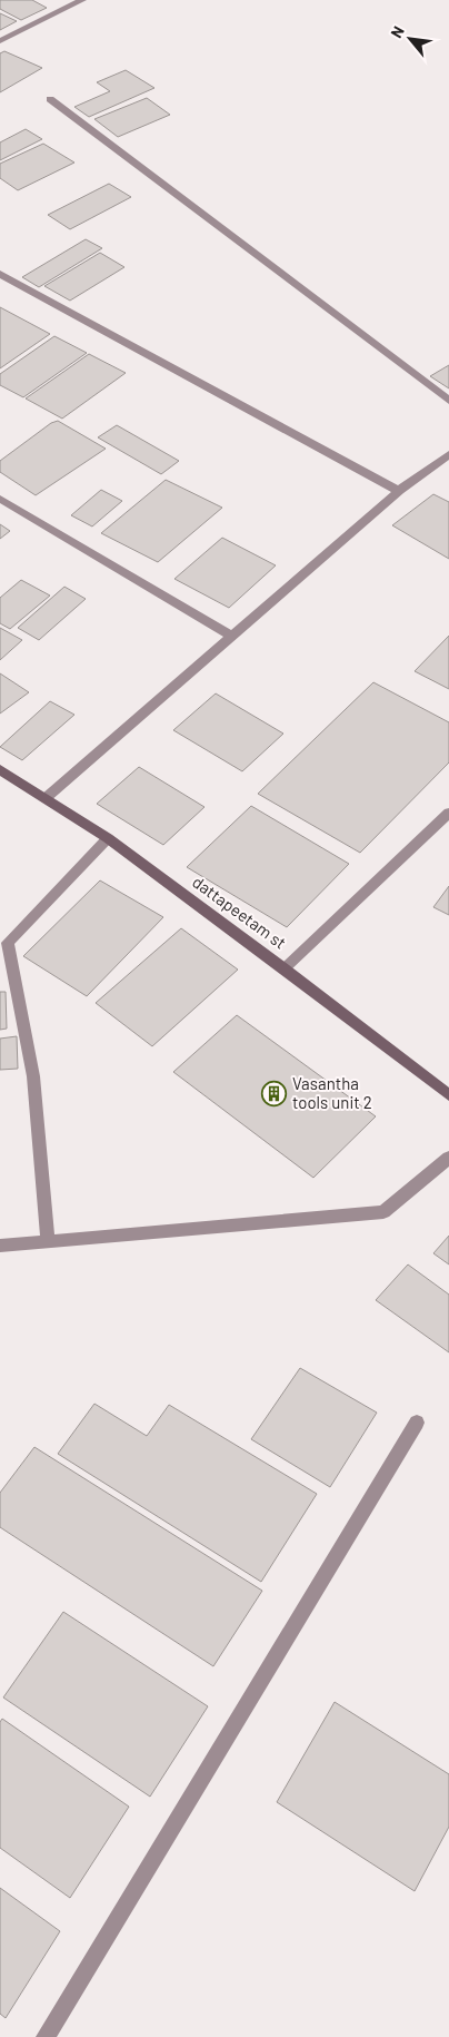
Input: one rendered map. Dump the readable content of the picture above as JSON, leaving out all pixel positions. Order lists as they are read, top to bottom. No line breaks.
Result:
{"streets":{"street":["dattapeetam st"]},"places":{"building":["Vasantha tools unit 2"]},"north":"top left"}
